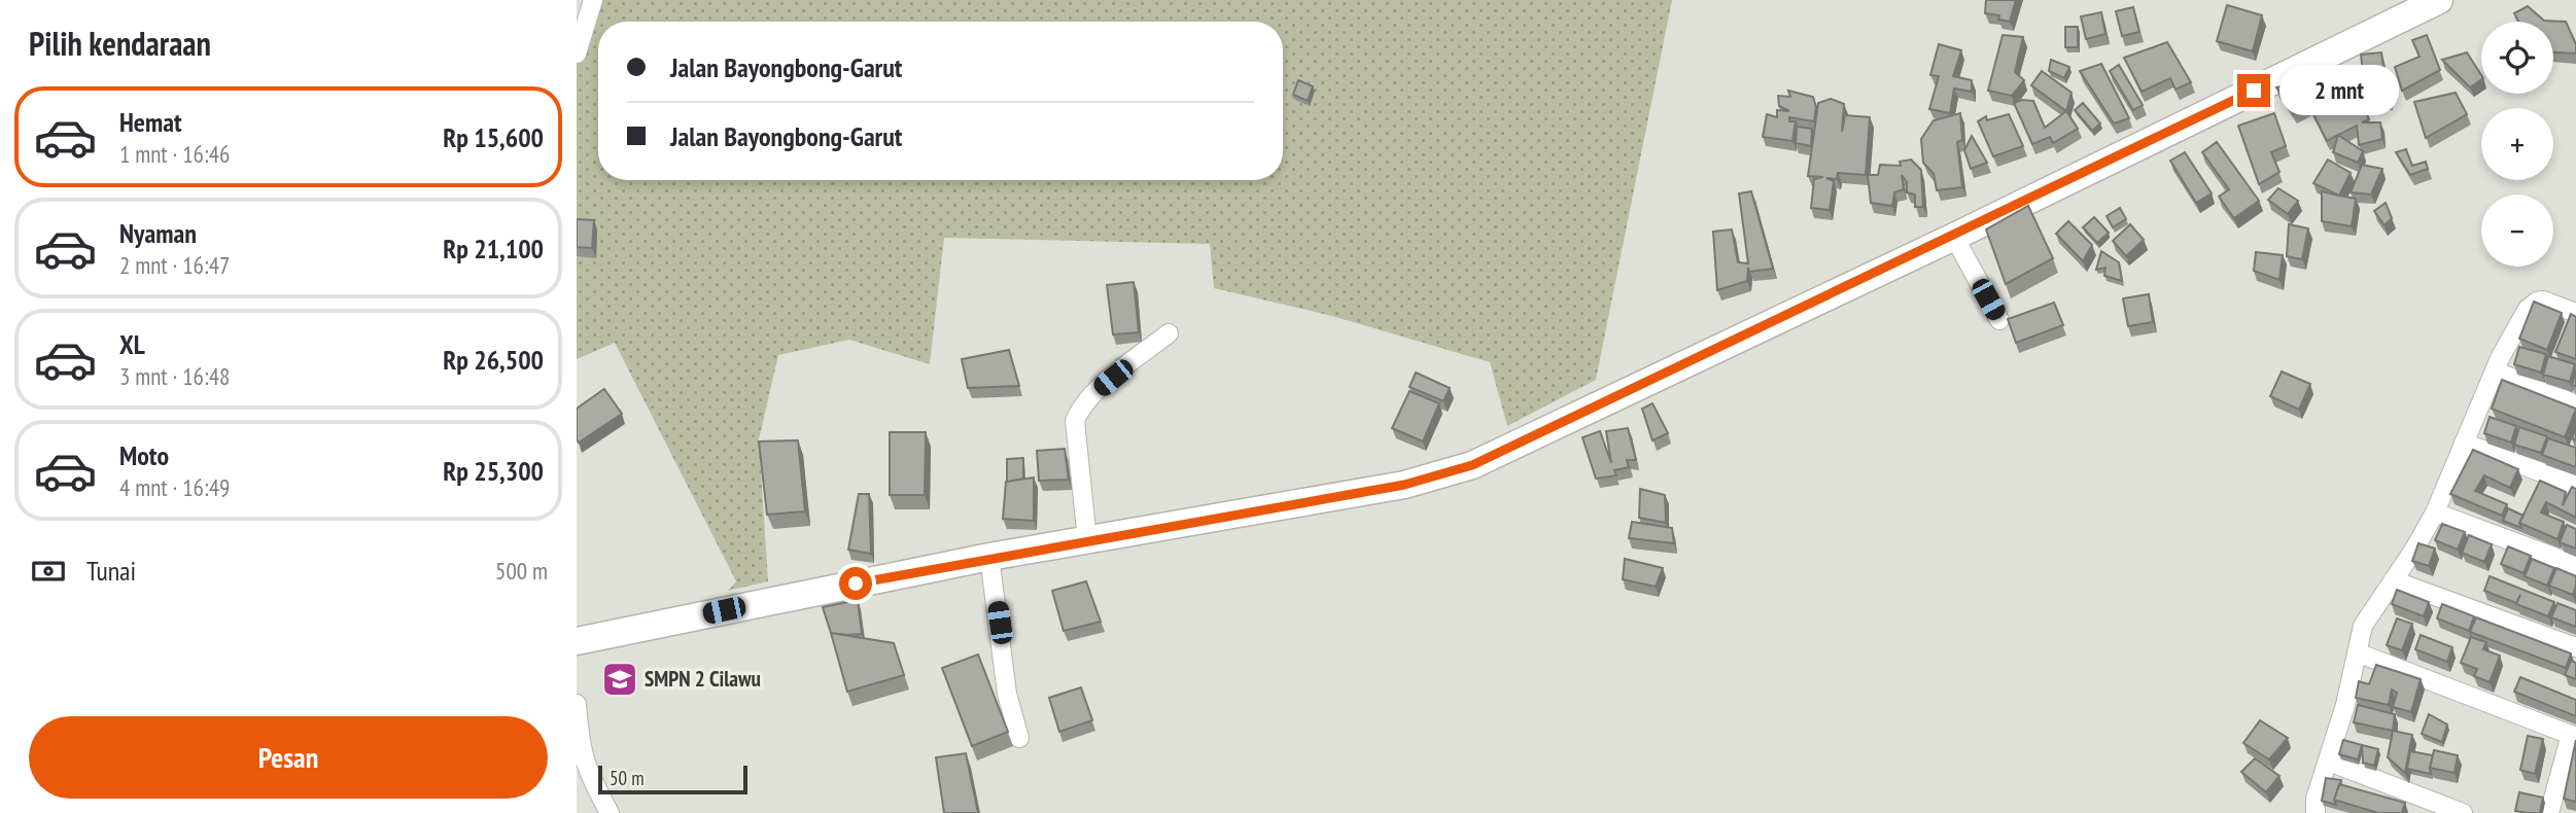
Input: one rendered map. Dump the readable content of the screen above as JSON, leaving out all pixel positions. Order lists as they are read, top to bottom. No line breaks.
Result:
{"places":{"school or university":["SMPN 2 Cilawu"]},"scale_bar":"50 m","page":{"heading":"Pilih kendaraan","map_buttons":["+","−"],"banner":["Jalan Bayongbong-Garut","Jalan Bayongbong-Garut"],"bubble":"2 mnt","list":[{"name":"Hemat","note":"1 mnt · 16:46","value":"Rp 15,600"},{"name":"Nyaman","note":"2 mnt · 16:47","value":"Rp 21,100"},{"name":"XL","note":"3 mnt · 16:48","value":"Rp 26,500"},{"name":"Moto","note":"4 mnt · 16:49","value":"Rp 25,300"}],"pay":["Tunai","500 m"],"buttons":"Pesan","scale":"50 m"}}
